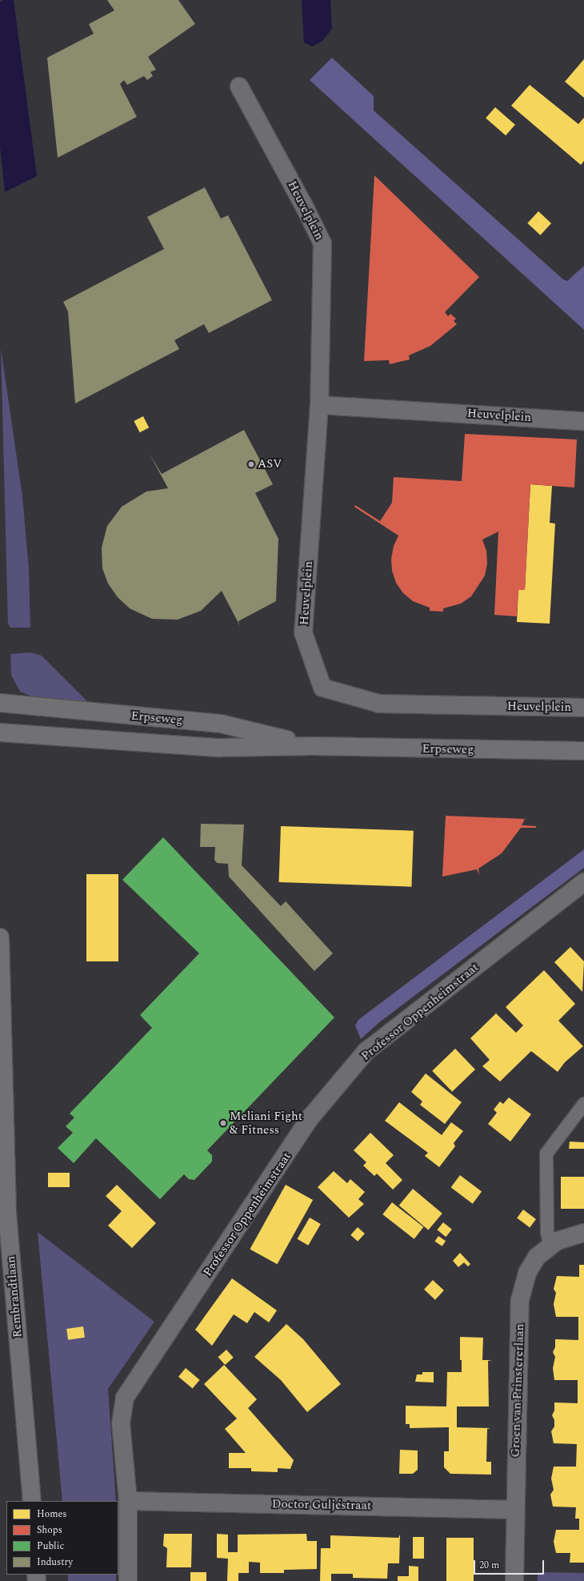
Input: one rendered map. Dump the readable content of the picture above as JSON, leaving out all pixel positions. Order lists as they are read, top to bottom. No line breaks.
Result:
{"streets":{"main road":["Erpseweg","Rembrandtlaan"],"street":["Heuvelplein","Professor Oppenheimstraat","Groen van Prinstererlaan","Doctor Guljéstraat"]},"crossings":[["Professor Oppenheimstraat","Doctor Guljéstraat"],["Groen van Prinstererlaan","Doctor Guljéstraat"]],"places":["ASV","Meliani Fight & Fitness"],"legend":["Homes","Shops","Public","Industry"],"scale_bar":"20 m"}
